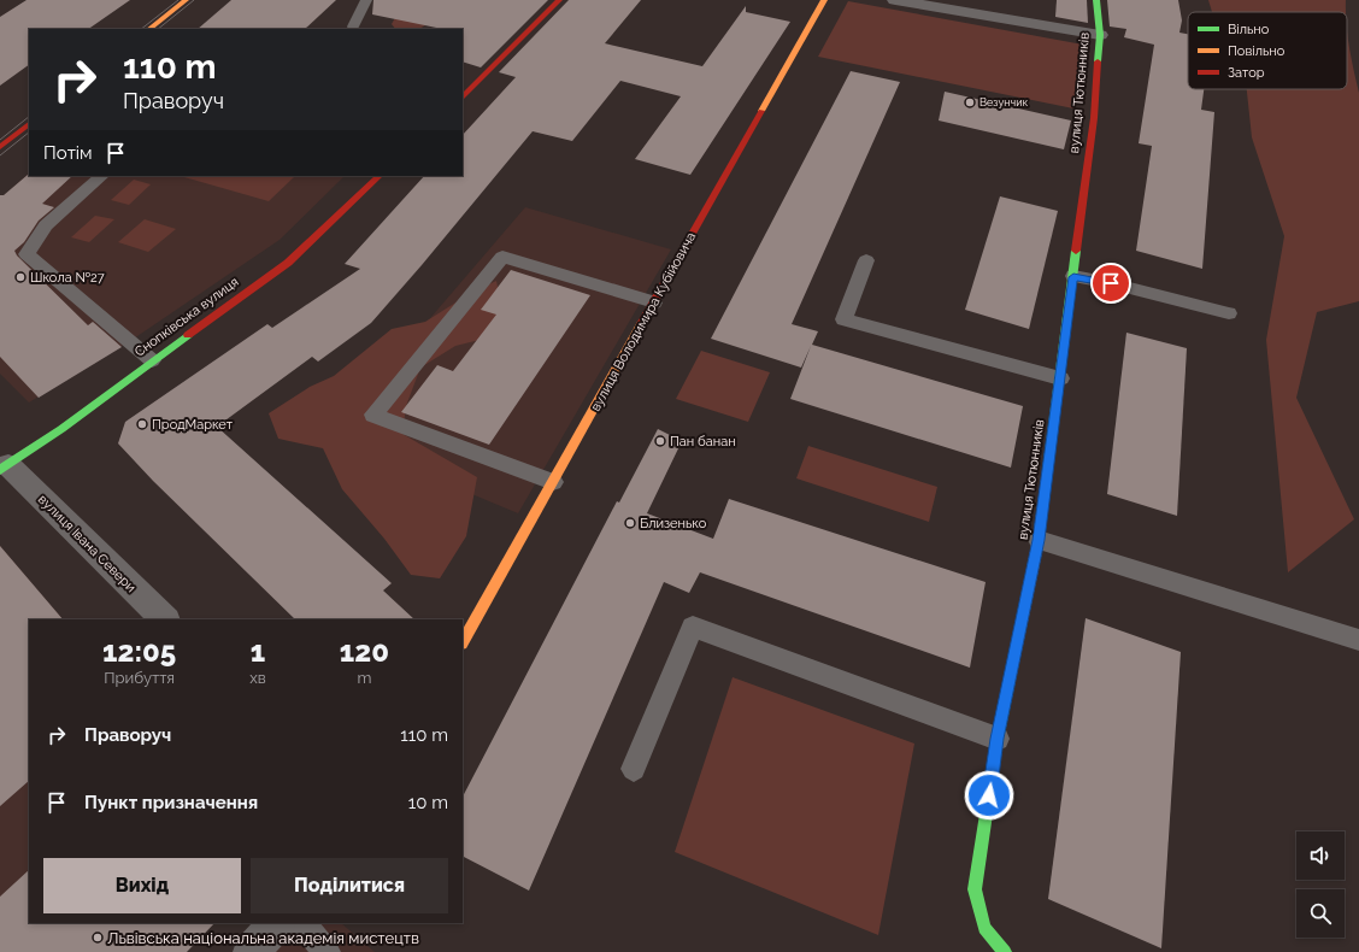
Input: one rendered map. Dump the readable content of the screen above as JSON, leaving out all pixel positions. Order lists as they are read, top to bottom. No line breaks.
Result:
{"streets":{"street":["вулиця Тютюнників","Снопківська вулиця","вулиця Володимира Кубійовича","вулиця Івана Севери"]},"crossings":[["Снопківська вулиця","вулиця Івана Севери"]],"places":["Везунчик","Школа №27","ПродМаркет","Пан банан","Близенько","Львівська національна академія мистецтв"],"legend":["Вільно","Повільно","Затор"],"page":{"turn":["110 m","Праворуч"],"then":"Потім","eta":["12:05","Прибуття","1","хв","120","m"],"list":[{"name":"Праворуч","value":"110 m"},{"name":"Пункт призначення","value":"10 m"}],"buttons":["Вихід","Поділитися"]}}
